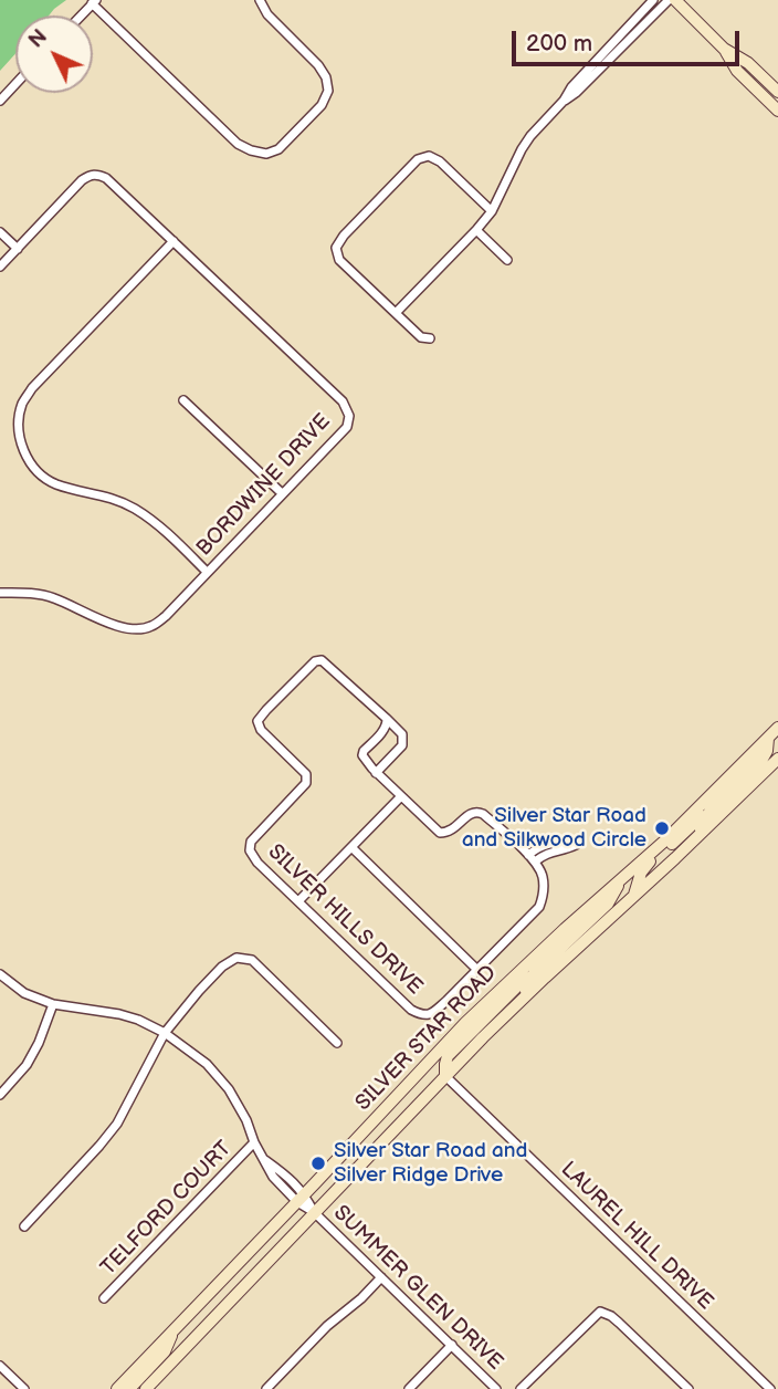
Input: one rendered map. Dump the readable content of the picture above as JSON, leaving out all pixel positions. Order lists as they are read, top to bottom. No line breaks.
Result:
{"streets":{"main road":["SILVER STAR ROAD"],"street":["BORDWINE DRIVE","SILVER HILLS DRIVE","TELFORD COURT","LAUREL HILL DRIVE","SUMMER GLEN DRIVE"]},"crossings":[["SILVER STAR ROAD","LAUREL HILL DRIVE"],["SILVER STAR ROAD","SUMMER GLEN DRIVE"]],"places":["Silver Star Road and Silkwood Circle","Silver Star Road and Silver Ridge Drive"],"scale_bar":"200 m","north":"top left"}
